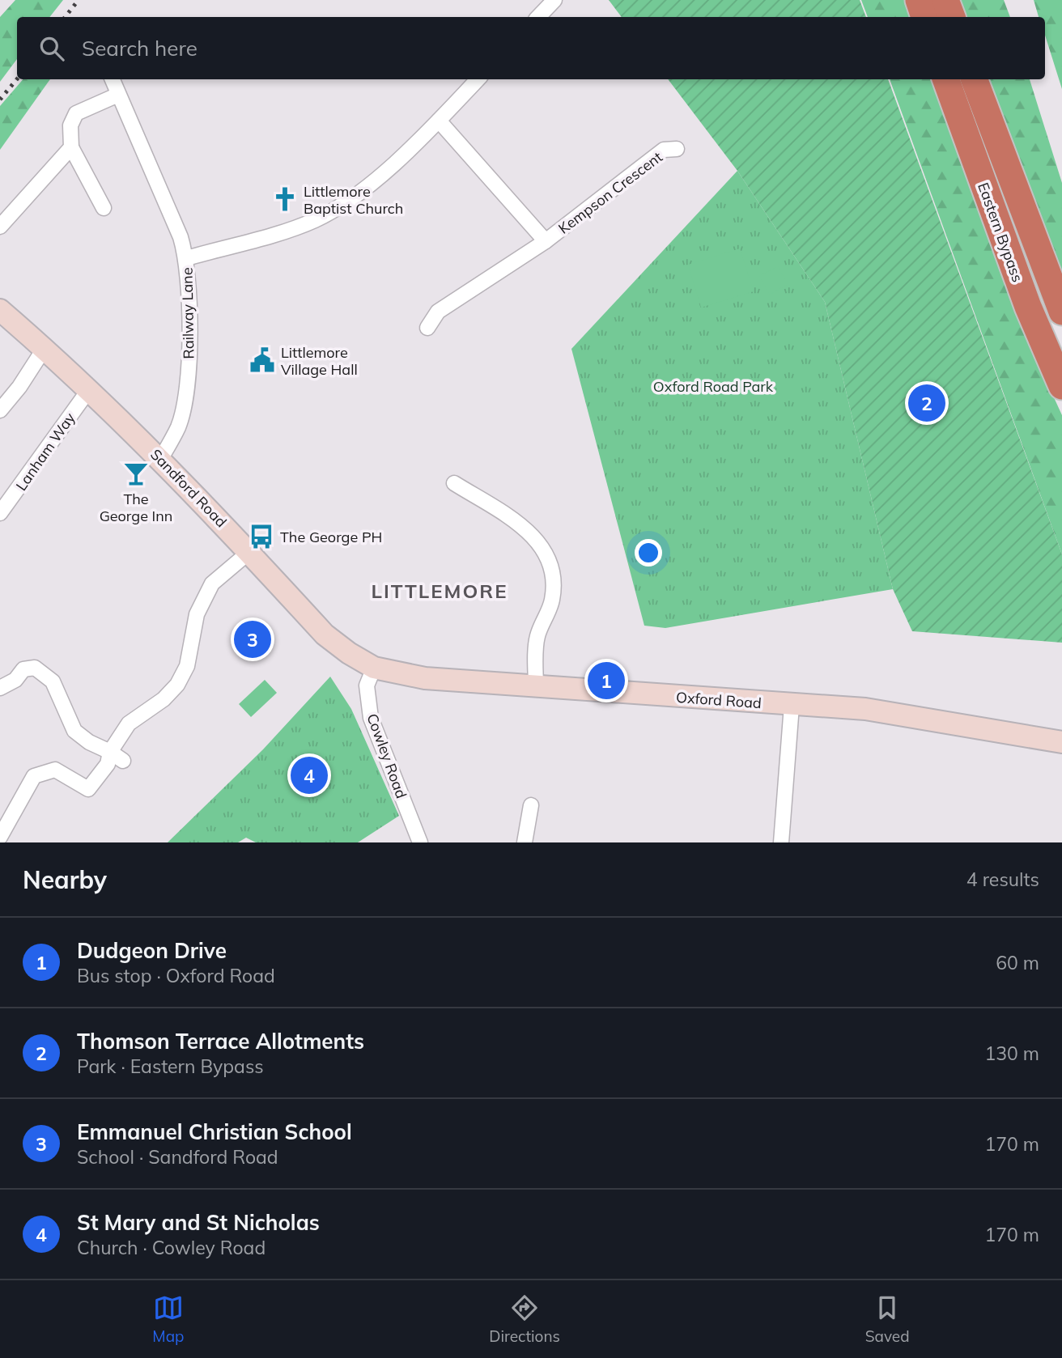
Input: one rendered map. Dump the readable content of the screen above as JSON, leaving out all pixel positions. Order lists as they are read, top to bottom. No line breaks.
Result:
{"streets":{"highway":["Eastern Bypass"],"street":["Kempson Crescent","Railway Lane","Lanham Way","Sandford Road","Oxford Road","Cowley Road"]},"crossings":[["Railway Lane","Sandford Road"],["Lanham Way","Sandford Road"],["Sandford Road","Oxford Road"],["Sandford Road","Cowley Road"],["Oxford Road","Cowley Road"]],"districts":["LITTLEMORE"],"parks":["Oxford Road Park"],"places":{"church":["Littlemore Baptist Church"],"public building":["Littlemore Village Hall"],"bar":["The George Inn"],"bus stop":["The George PH"]},"page":{"search":"Search here","pins":["2","3","1","4"],"heading":["Nearby","4 results"],"list":[{"mark":"1","name":"Dudgeon Drive","note":"Bus stop · Oxford Road","value":"60 m"},{"mark":"2","name":"Thomson Terrace Allotments","note":"Park · Eastern Bypass","value":"130 m"},{"mark":"3","name":"Emmanuel Christian School","note":"School · Sandford Road","value":"170 m"},{"mark":"4","name":"St Mary and St Nicholas","note":"Church · Cowley Road","value":"170 m"}],"nav":["Map","Directions","Saved"]}}
